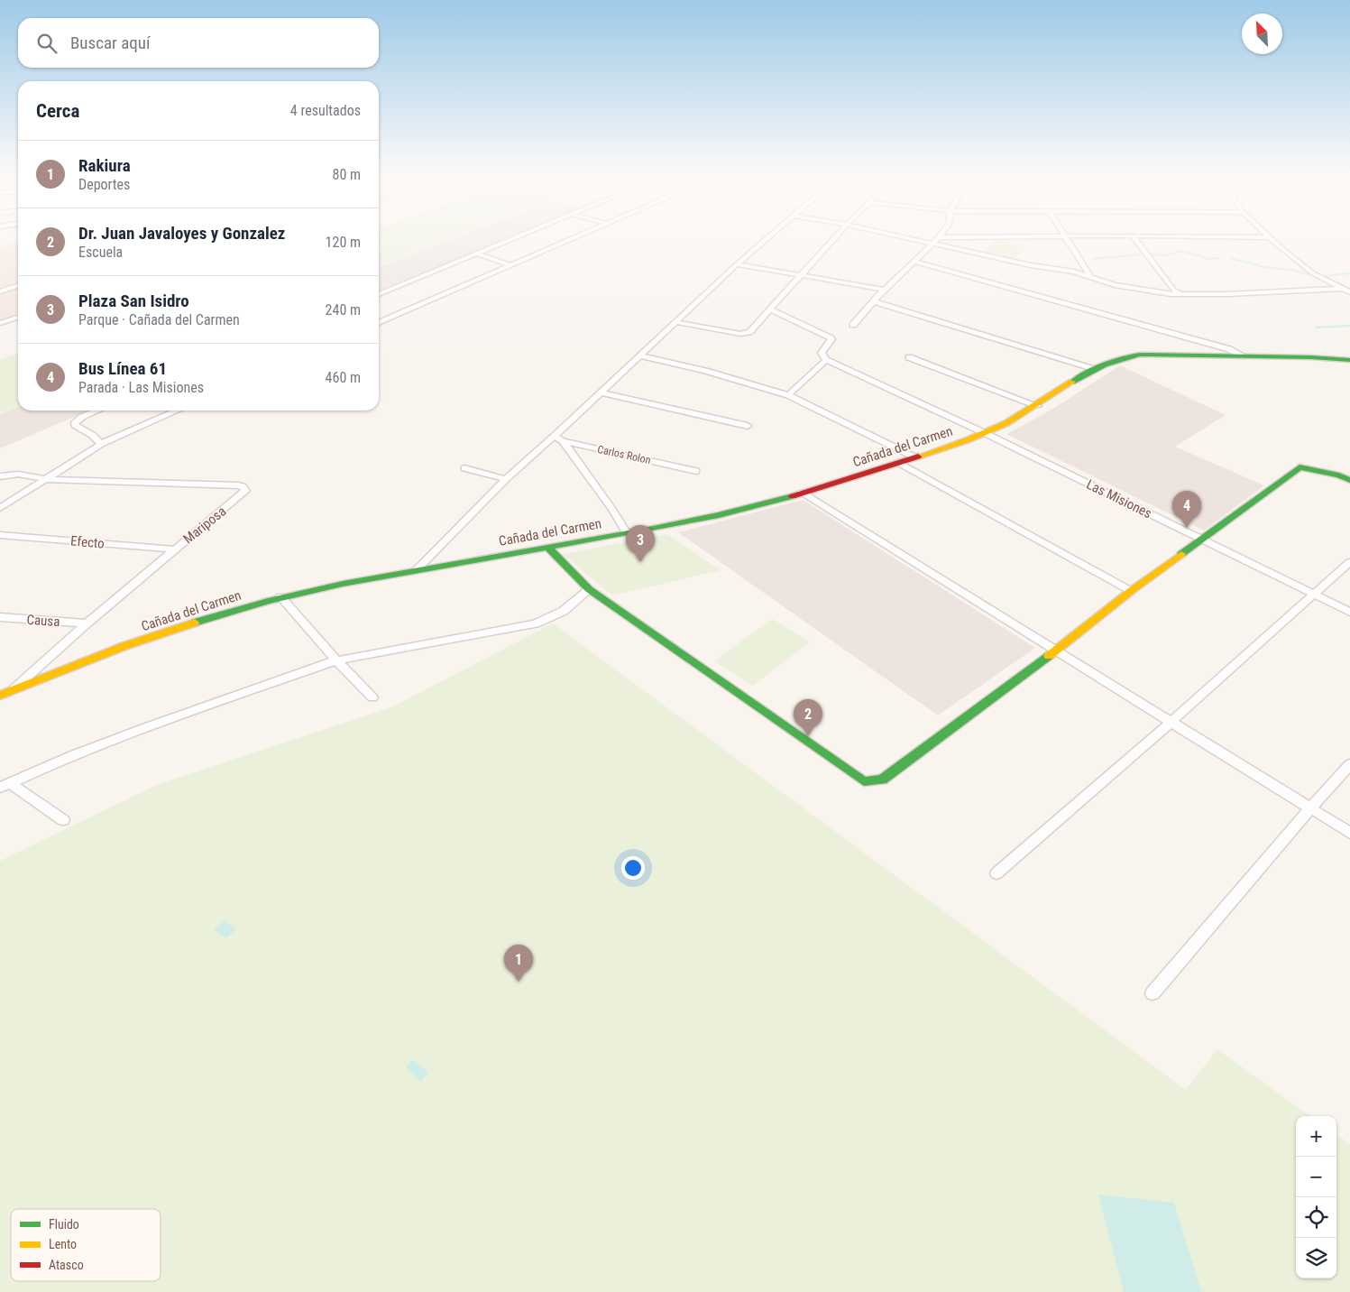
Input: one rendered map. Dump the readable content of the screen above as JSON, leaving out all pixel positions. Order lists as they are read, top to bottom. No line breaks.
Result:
{"streets":{"street":["Cañada del Carmen","Carlos Rolon","Las Misiones","Mariposa","Efecto","Causa"]},"crossings":[["Cañada del Carmen","Las Misiones"],["Cañada del Carmen","Mariposa"],["Mariposa","Efecto"],["Mariposa","Causa"]],"legend":["Fluido","Lento","Atasco"],"north":"top left","page":{"search":"Buscar aquí","heading":["Cerca","4 resultados"],"list":[{"mark":"1","name":"Rakiura","note":"Deportes","value":"80 m"},{"mark":"2","name":"Dr. Juan Javaloyes y Gonzalez","note":"Escuela","value":"120 m"},{"mark":"3","name":"Plaza San Isidro","note":"Parque · Cañada del Carmen","value":"240 m"},{"mark":"4","name":"Bus Línea 61","note":"Parada · Las Misiones","value":"460 m"}],"pins":["4","3","2","1"],"map_buttons":["+","−"]}}
